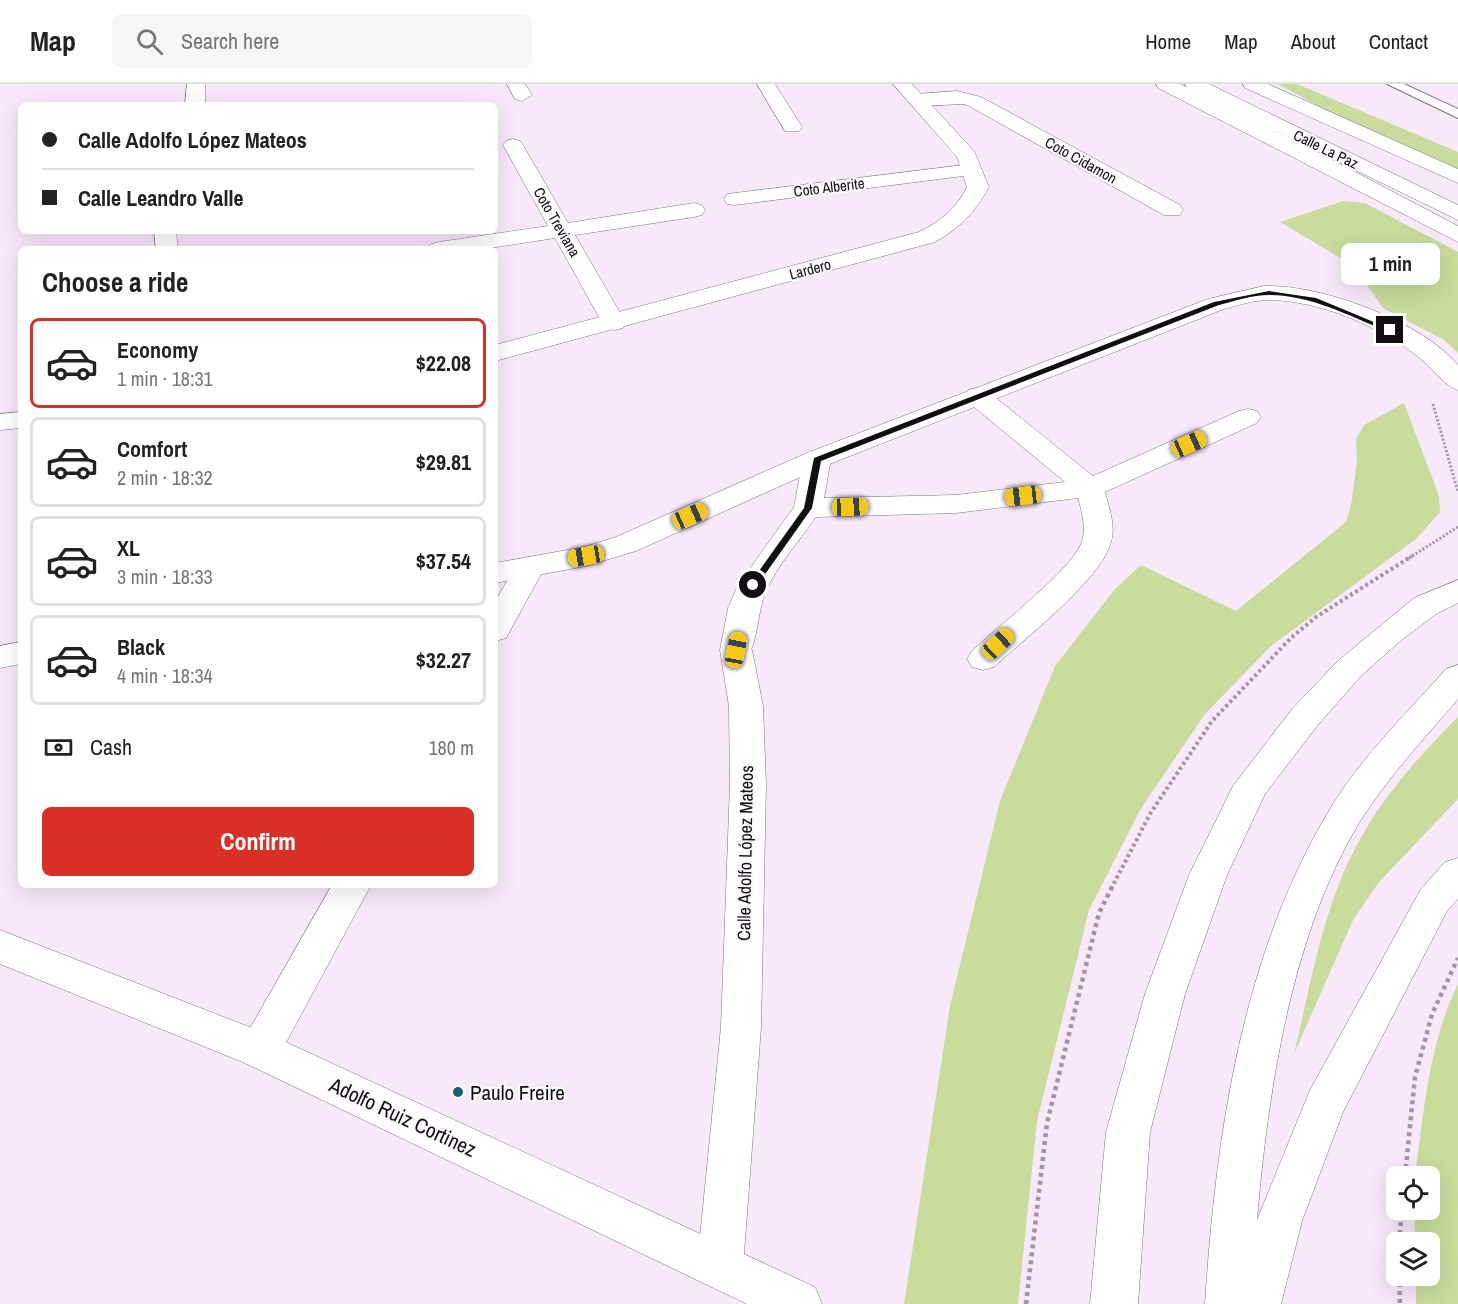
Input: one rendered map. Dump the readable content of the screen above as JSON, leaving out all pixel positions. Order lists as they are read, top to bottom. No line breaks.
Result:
{"streets":{"main road":["Calle La Paz","Coto Cidamon","Coto Alberite","Coto Treviana","Lardero","Calle Adolfo López Mateos","Adolfo Ruiz Cortinez"]},"crossings":[["Coto Cidamon","Lardero"],["Coto Alberite","Lardero"],["Coto Treviana","Lardero"],["Calle Adolfo López Mateos","Adolfo Ruiz Cortinez"]],"places":["Paulo Freire"],"page":{"header":"Map","search":"Search here","nav":["Home","Map","About","Contact"],"banner":["Calle Adolfo López Mateos","Calle Leandro Valle"],"bubble":"1 min","heading":"Choose a ride","list":[{"name":"Economy","note":"1 min · 18:31","value":"$22.08"},{"name":"Comfort","note":"2 min · 18:32","value":"$29.81"},{"name":"XL","note":"3 min · 18:33","value":"$37.54"},{"name":"Black","note":"4 min · 18:34","value":"$32.27"}],"pay":["Cash","180 m"],"buttons":"Confirm"}}
